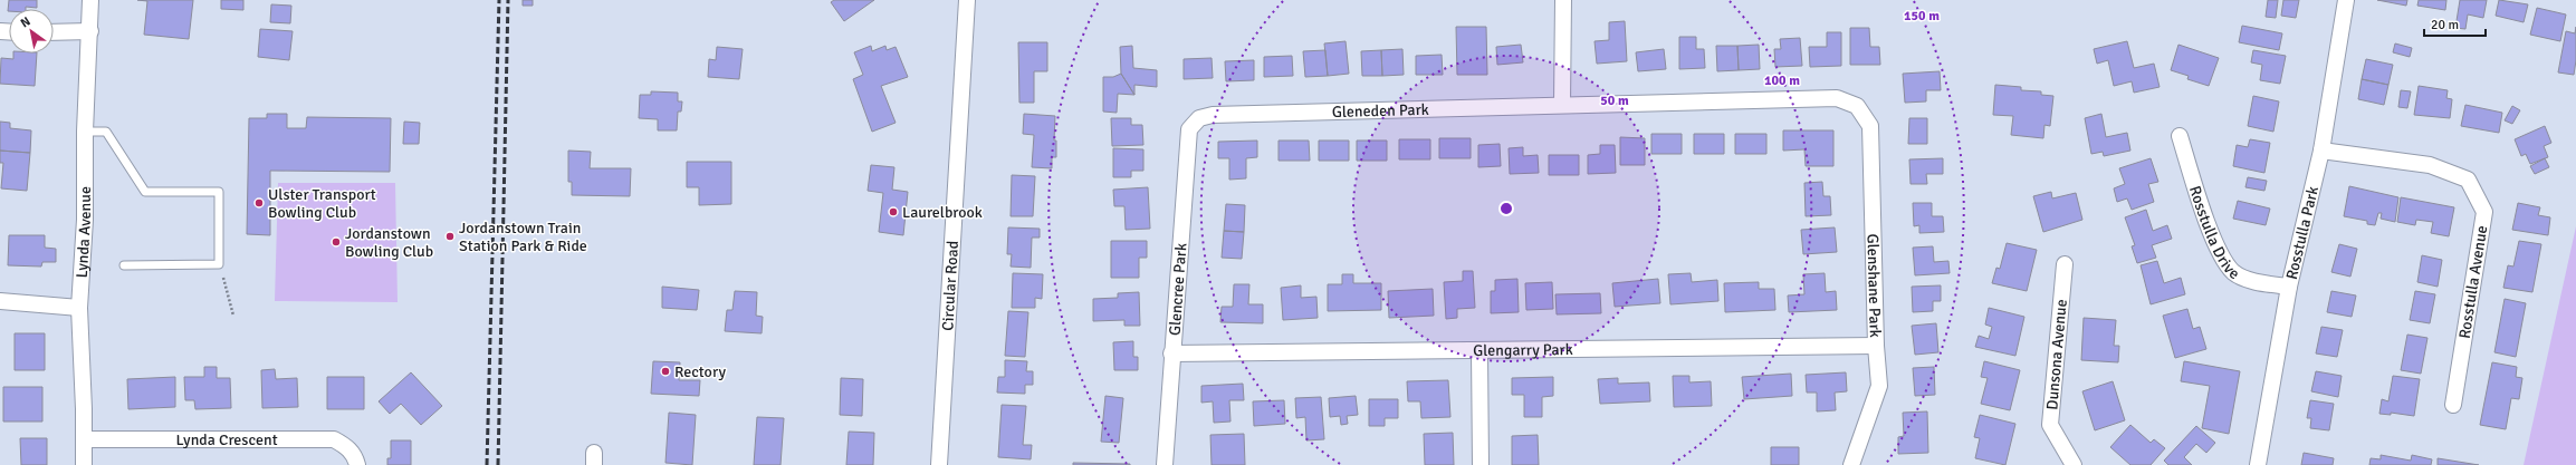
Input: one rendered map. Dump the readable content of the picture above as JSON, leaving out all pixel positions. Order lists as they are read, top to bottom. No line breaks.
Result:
{"streets":{"street":["Gleneden Park","Rosstulla Drive","Rosstulla Park","Lynda Avenue","Rosstulla Avenue","Circular Road","Glenshane Park","Glencree Park","Glengarry Park","Dunsona Avenue","Lynda Crescent"]},"crossings":[["Gleneden Park","Glenshane Park"],["Gleneden Park","Glencree Park"],["Rosstulla Drive","Rosstulla Park"],["Rosstulla Park","Rosstulla Avenue"],["Lynda Avenue","Lynda Crescent"],["Glenshane Park","Glengarry Park"],["Glencree Park","Glengarry Park"]],"places":["Ulster Transport Bowling Club","Laurelbrook","Jordanstown Train Station Park & Ride","Jordanstown Bowling Club","Rectory"],"scale_bar":"20 m","north":"top left","rings":["150 m","100 m","50 m"]}
